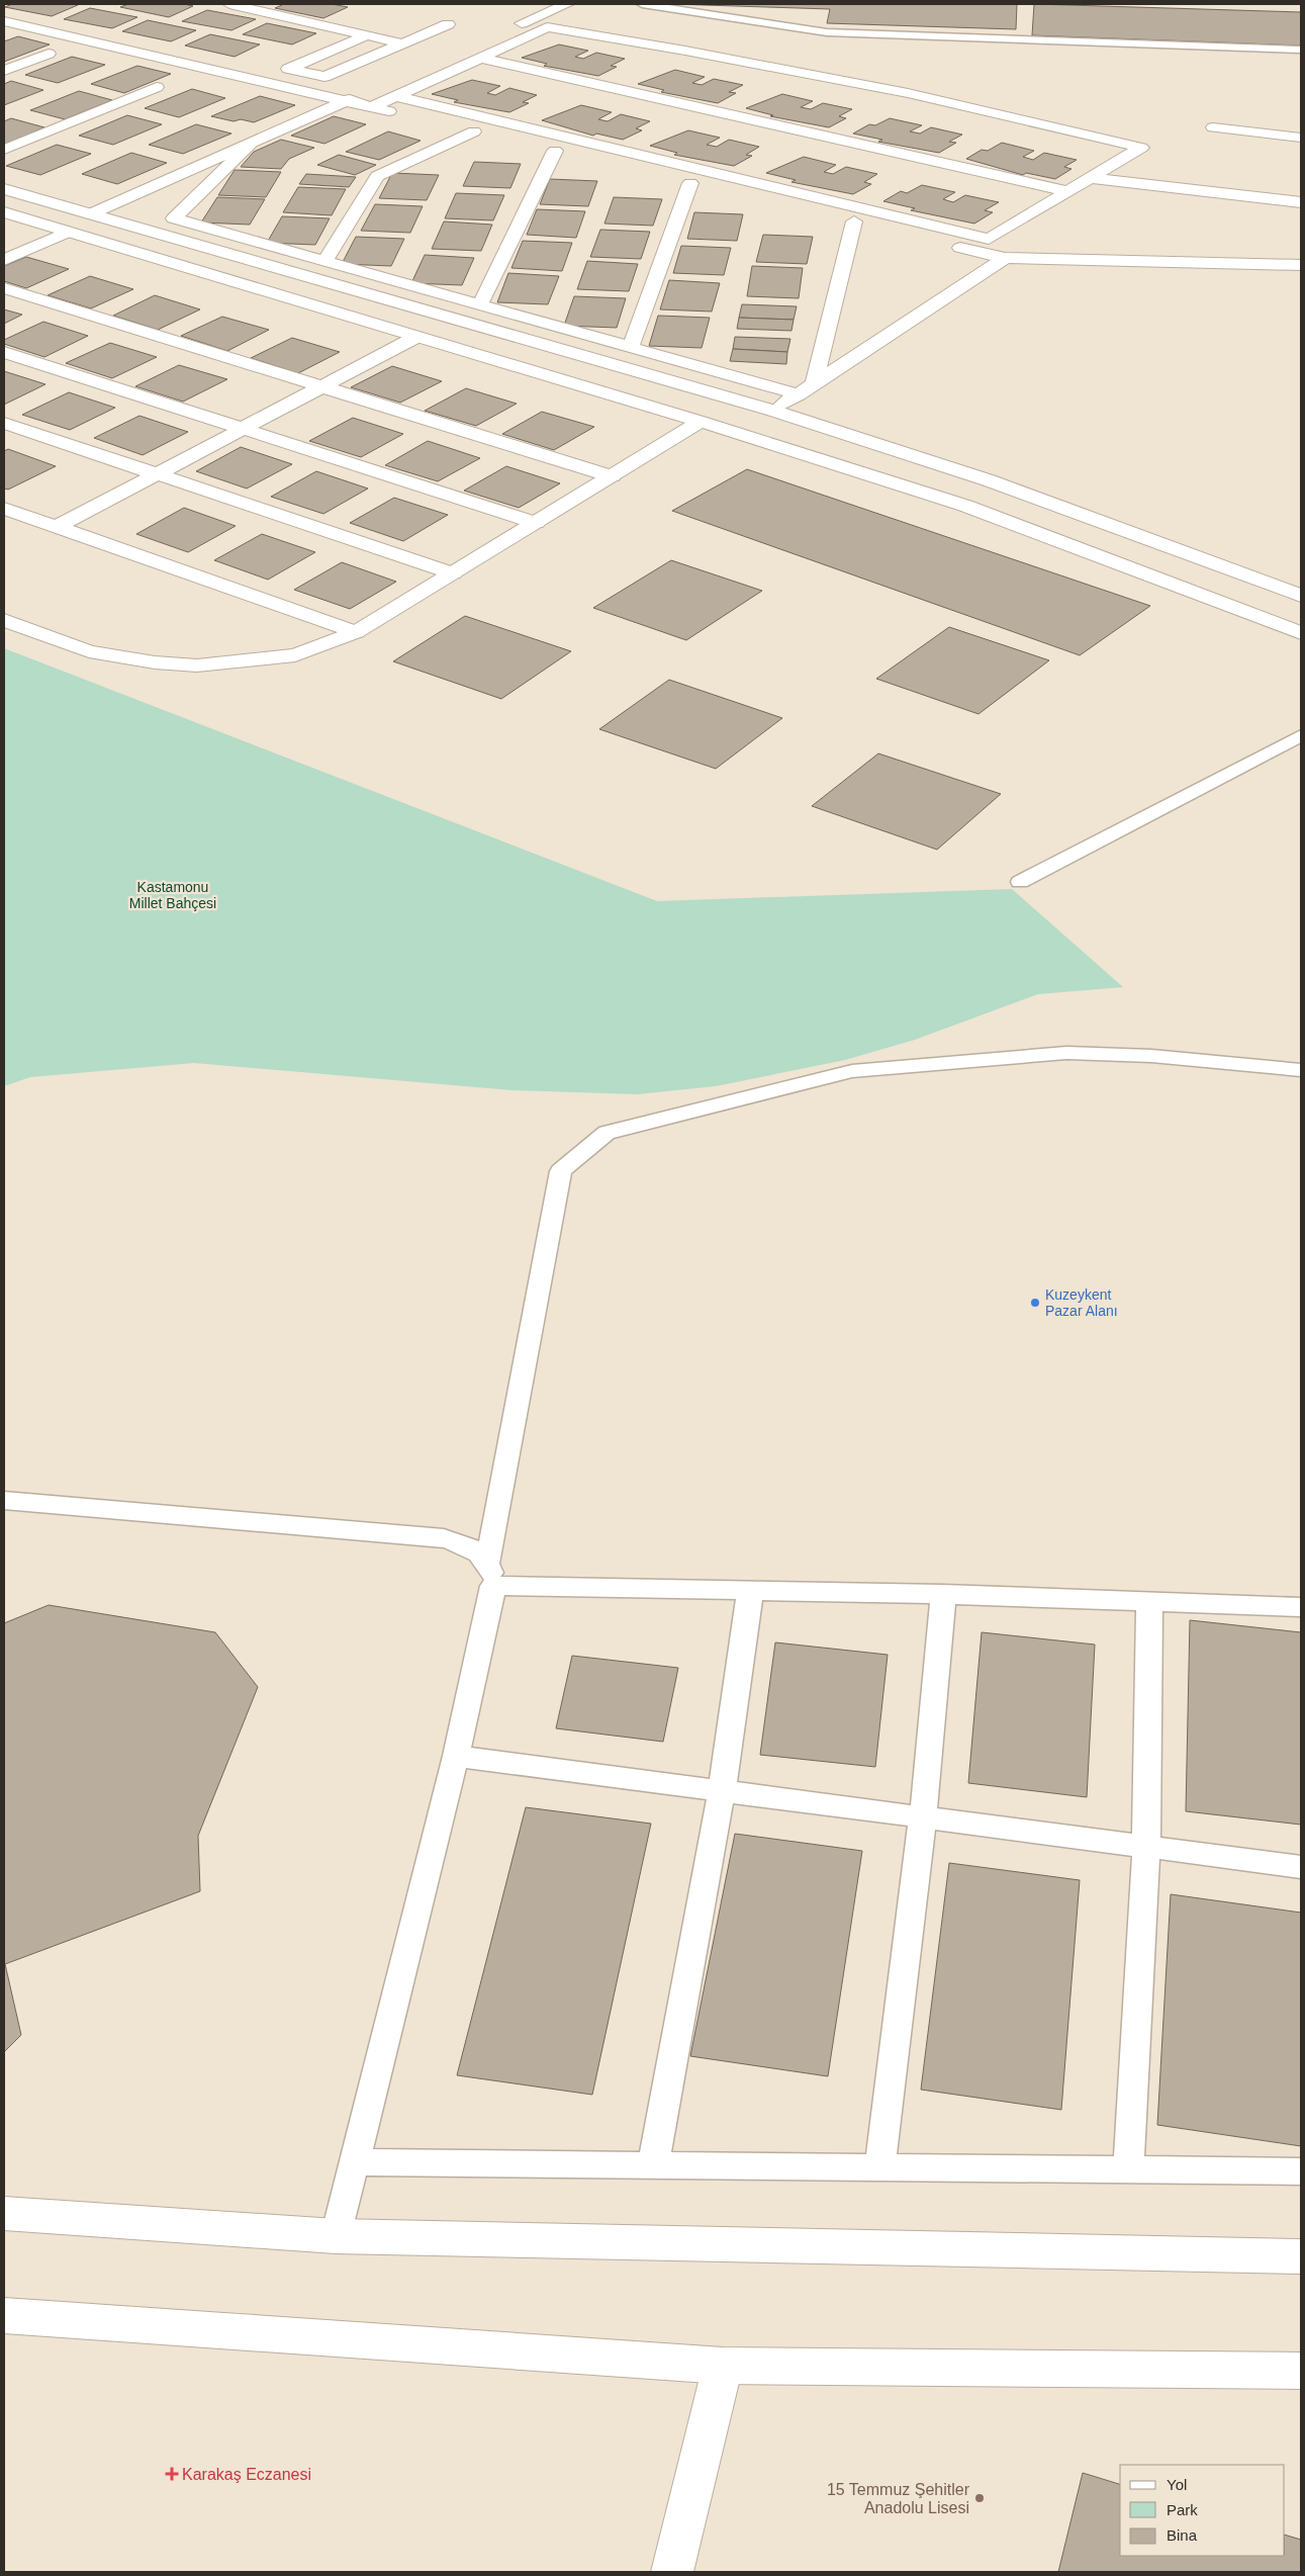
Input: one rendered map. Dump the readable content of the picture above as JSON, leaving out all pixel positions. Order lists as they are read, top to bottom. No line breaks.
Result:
{"parks":["Kastamonu Millet Bahçesi"],"places":{"other":["Kuzeykent Pazar Alanı","15 Temmuz Şehitler Anadolu Lisesi"],"health":["Karakaş Eczanesi"]},"legend":["Yol","Park","Bina"]}
